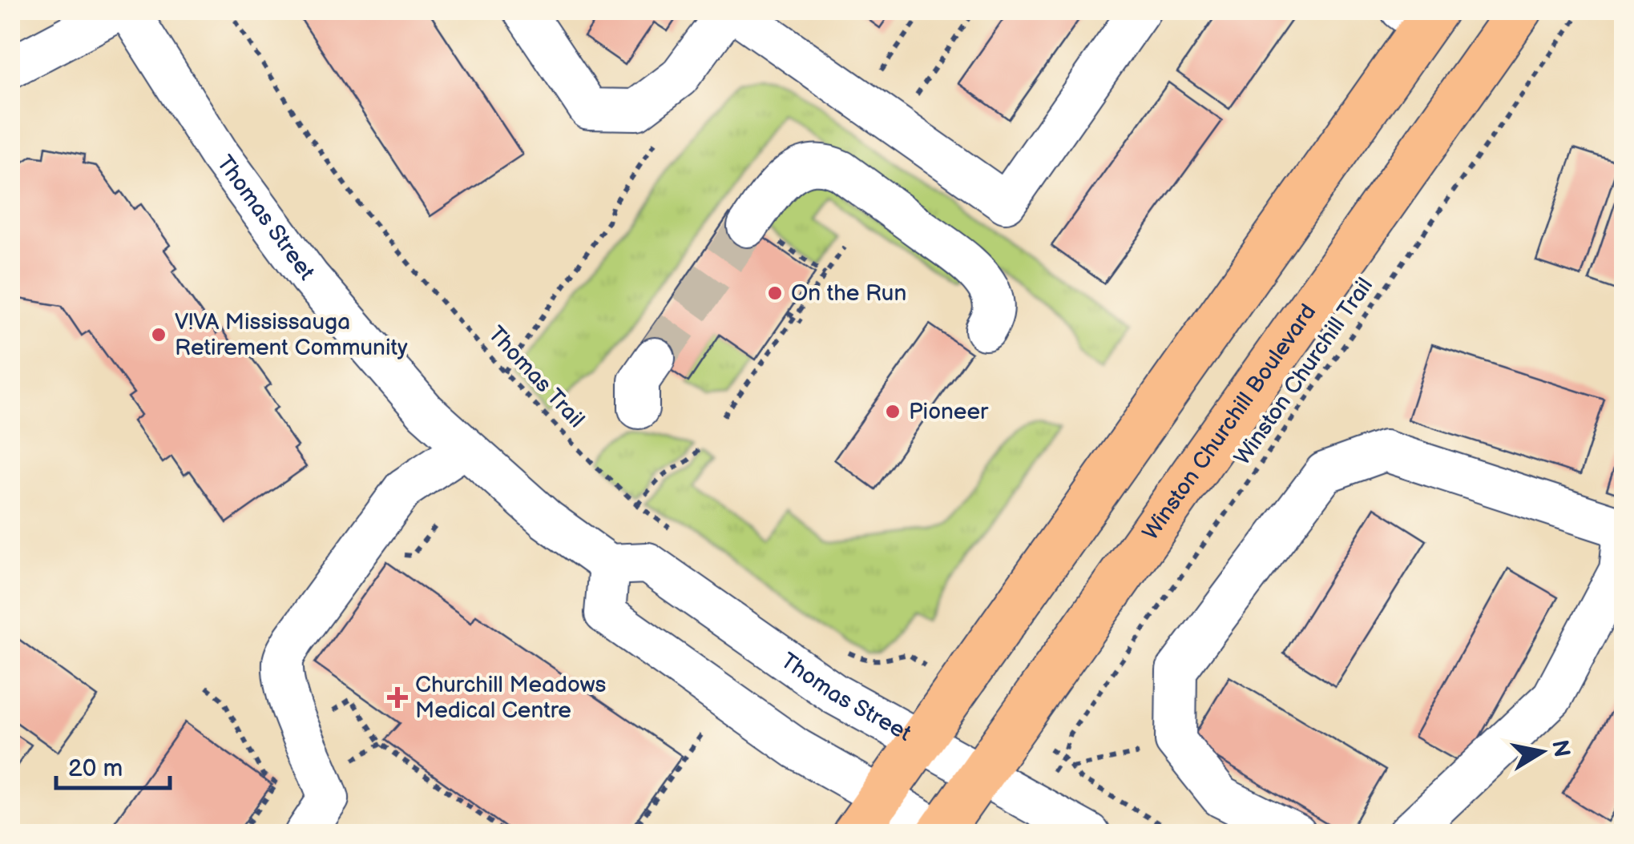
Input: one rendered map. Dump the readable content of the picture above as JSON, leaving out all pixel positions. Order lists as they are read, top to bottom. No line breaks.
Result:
{"streets":{"main road":["Winston Churchill Boulevard"],"street":["Thomas Street"],"path":["Winston Churchill Trail","Thomas Trail"]},"crossings":[["Thomas Street","Winston Churchill Boulevard"]],"places":{"other":["On the Run","V!VA Mississauga Retirement Community","Pioneer"],"health":["Churchill Meadows Medical Centre"]},"scale_bar":"20 m","north":"right"}
